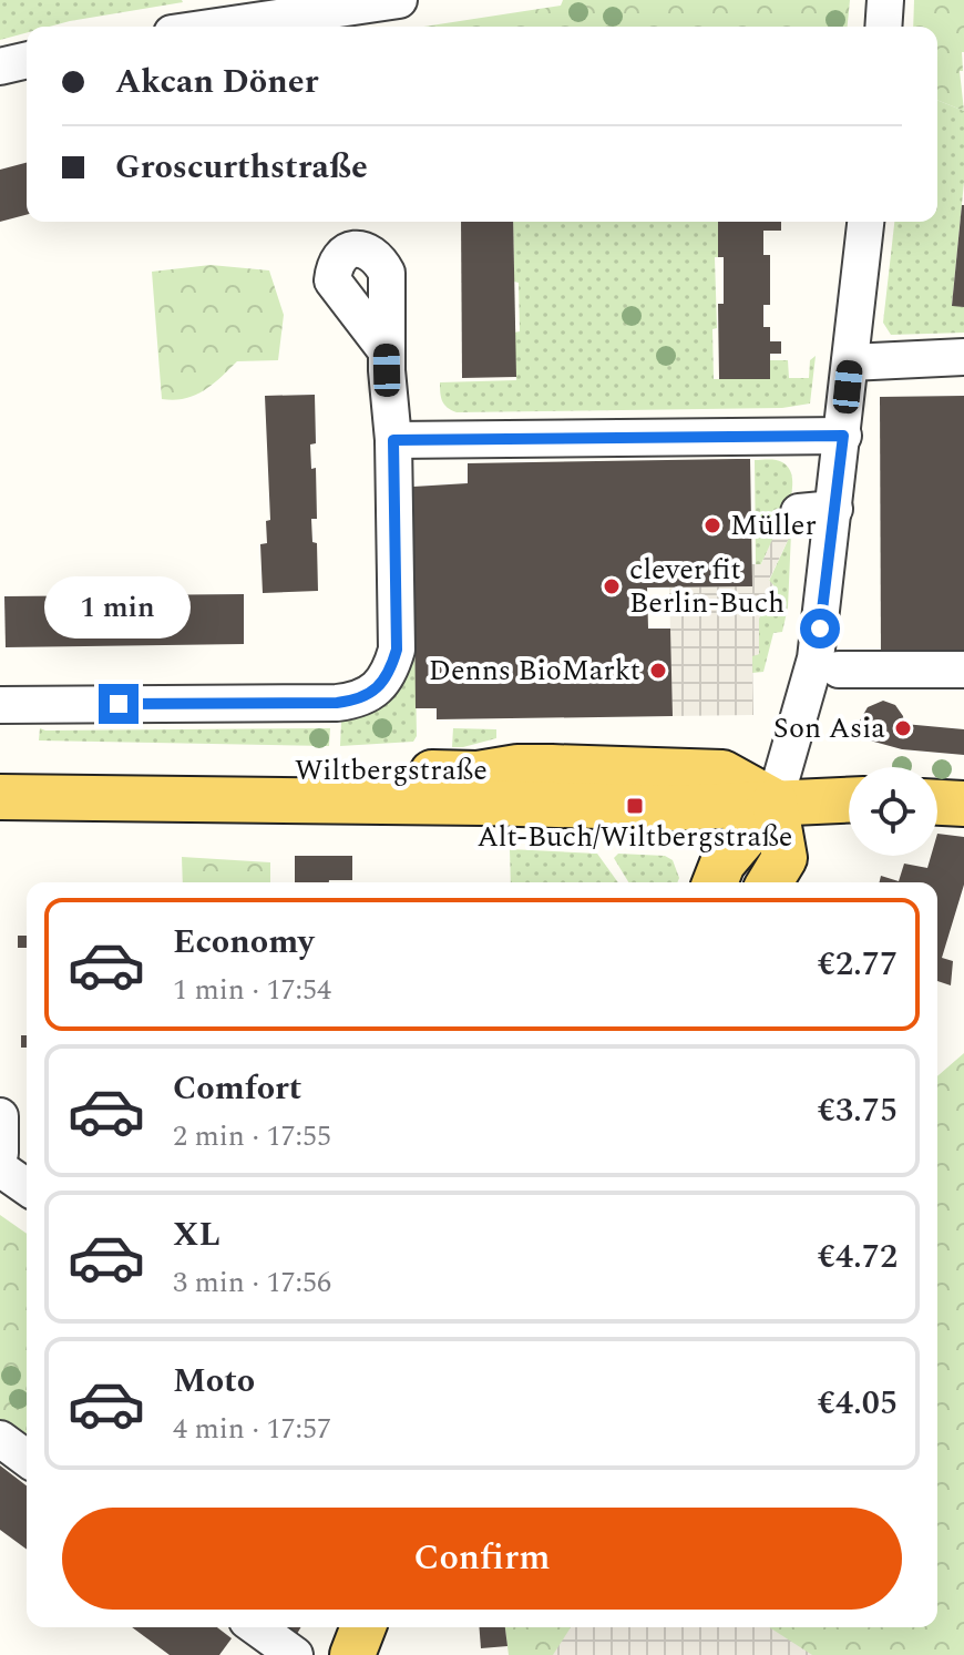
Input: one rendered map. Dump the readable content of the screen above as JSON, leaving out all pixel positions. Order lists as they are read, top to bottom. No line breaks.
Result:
{"streets":{"main road":["Wiltbergstraße"]},"places":{"other":["Müller","clever fit Berlin-Buch","Denns BioMarkt","Son Asia"],"transit":["Alt-Buch/Wiltbergstraße"]},"page":{"banner":["Akcan Döner","Groscurthstraße"],"bubble":"1 min","list":[{"name":"Economy","note":"1 min · 17:54","value":"€2.77"},{"name":"Comfort","note":"2 min · 17:55","value":"€3.75"},{"name":"XL","note":"3 min · 17:56","value":"€4.72"},{"name":"Moto","note":"4 min · 17:57","value":"€4.05"}],"buttons":"Confirm"}}
